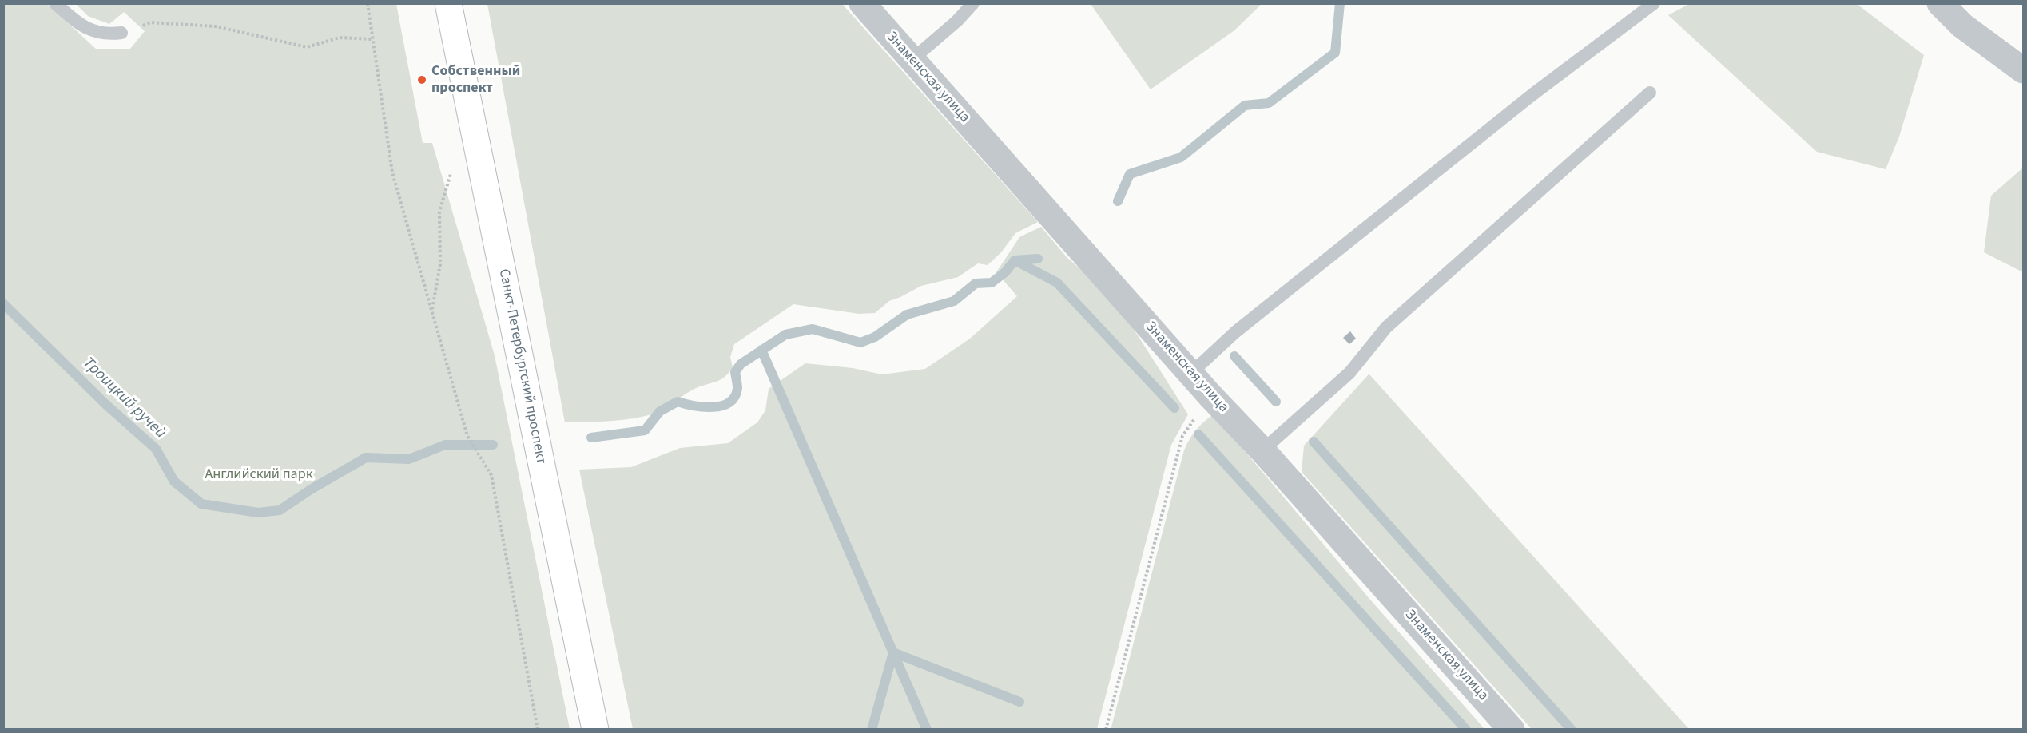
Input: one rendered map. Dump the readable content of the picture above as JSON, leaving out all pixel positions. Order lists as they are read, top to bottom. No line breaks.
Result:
{"streets":{"main road":["Санкт-Петербургский проспект"],"street":["Знаменская улица"]},"water":["Троицкий ручей"],"parks":["Английский парк"],"places":["Собственный проспект"]}
